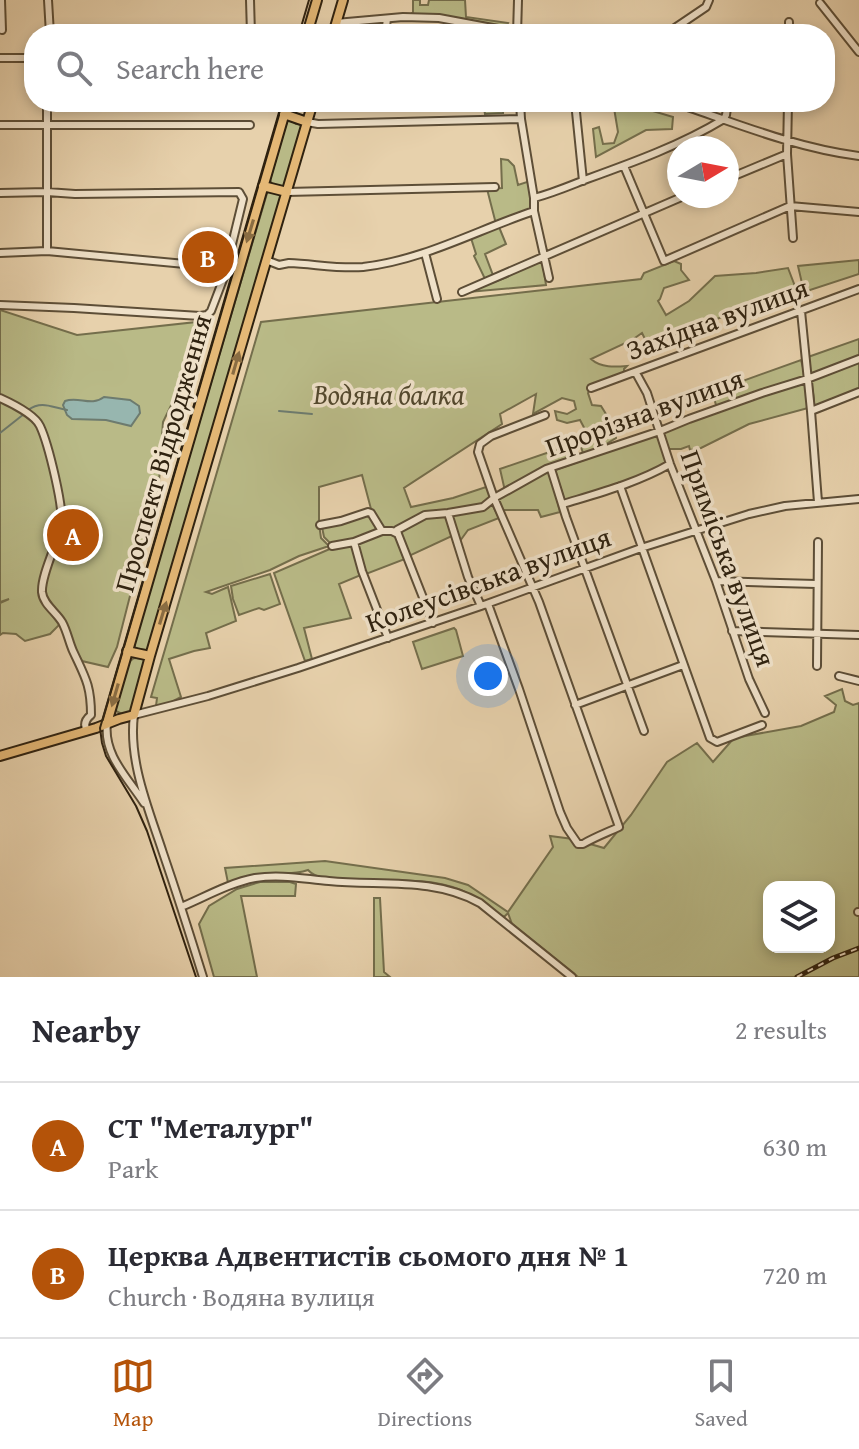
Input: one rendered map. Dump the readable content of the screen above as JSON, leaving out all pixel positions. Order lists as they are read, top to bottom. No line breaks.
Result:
{"streets":{"main road":["Проспект Відродження"],"street":["Західна вулиця","Прорізна вулиця","Приміська вулиця","Колеусівська вулиця"]},"crossings":[["Західна вулиця","Приміська вулиця"],["Прорізна вулиця","Приміська вулиця"],["Проспект Відродження","Колеусівська вулиця"],["Приміська вулиця","Колеусівська вулиця"]],"parks":["Водяна балка"],"north":"right","page":{"search":"Search here","pins":["B","A"],"heading":["Nearby","2 results"],"list":[{"mark":"A","name":"СТ \"Металург\"","note":"Park","value":"630 m"},{"mark":"B","name":"Церква Адвентистів сьомого дня № 1","note":"Church · Водяна вулиця","value":"720 m"}],"nav":["Map","Directions","Saved"]}}
